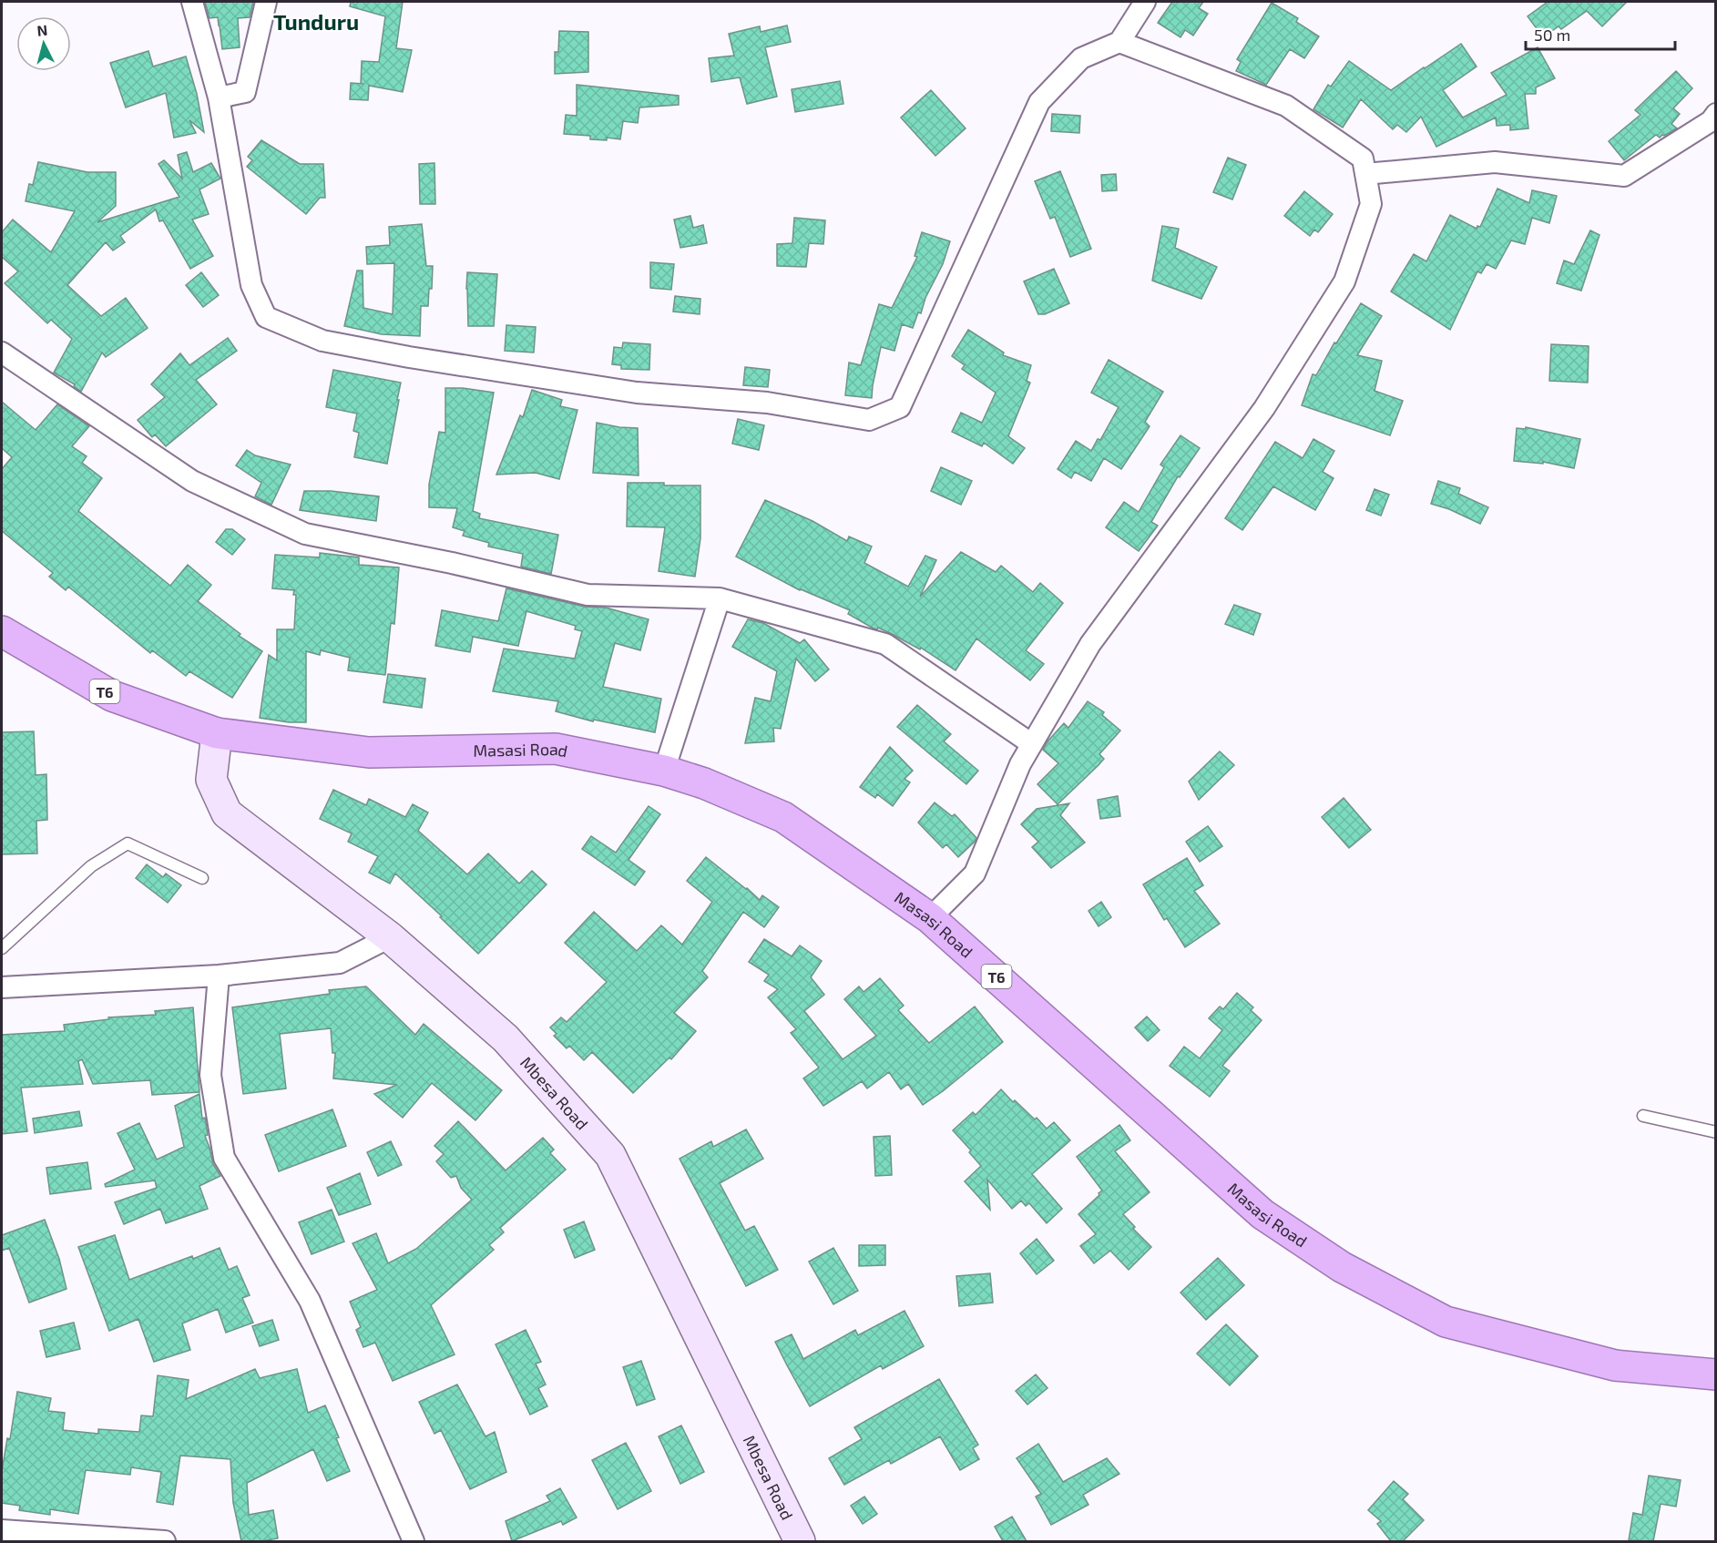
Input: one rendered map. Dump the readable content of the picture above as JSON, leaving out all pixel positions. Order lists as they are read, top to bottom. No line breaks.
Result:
{"streets":{"highway":["T6","Masasi Road"],"main road":["Mbesa Road"]},"crossings":[["T6","Masasi Road"],["T6","Mbesa Road"],["Masasi Road","Mbesa Road"]],"districts":["Tunduru"],"scale_bar":"50 m","north":"top"}
